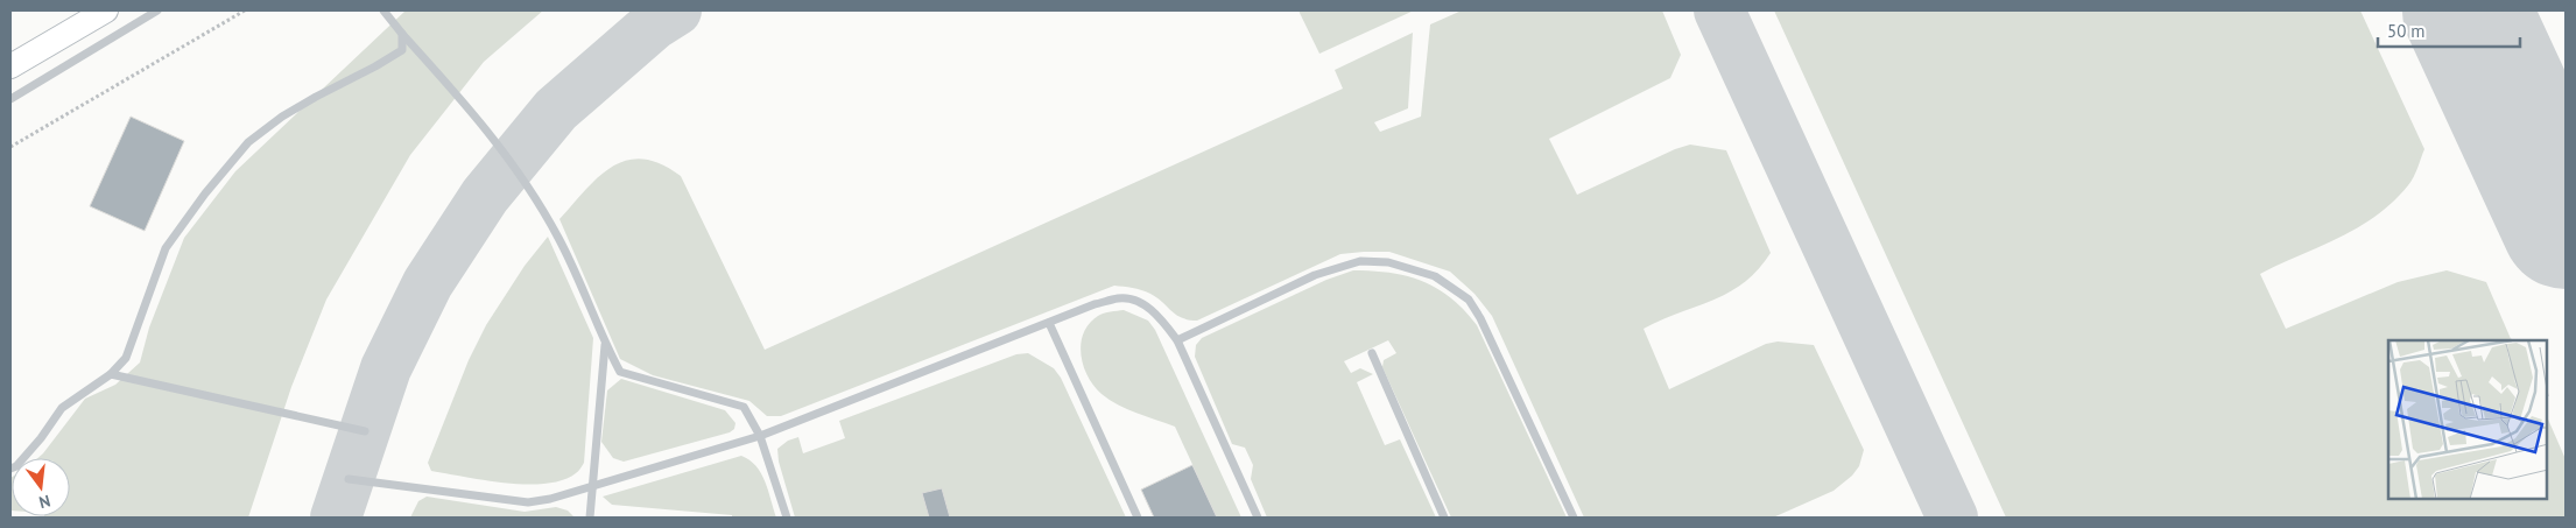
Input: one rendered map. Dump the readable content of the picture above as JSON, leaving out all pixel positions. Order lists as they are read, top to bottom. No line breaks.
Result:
{"scale_bar":"50 m","north":"bottom"}
